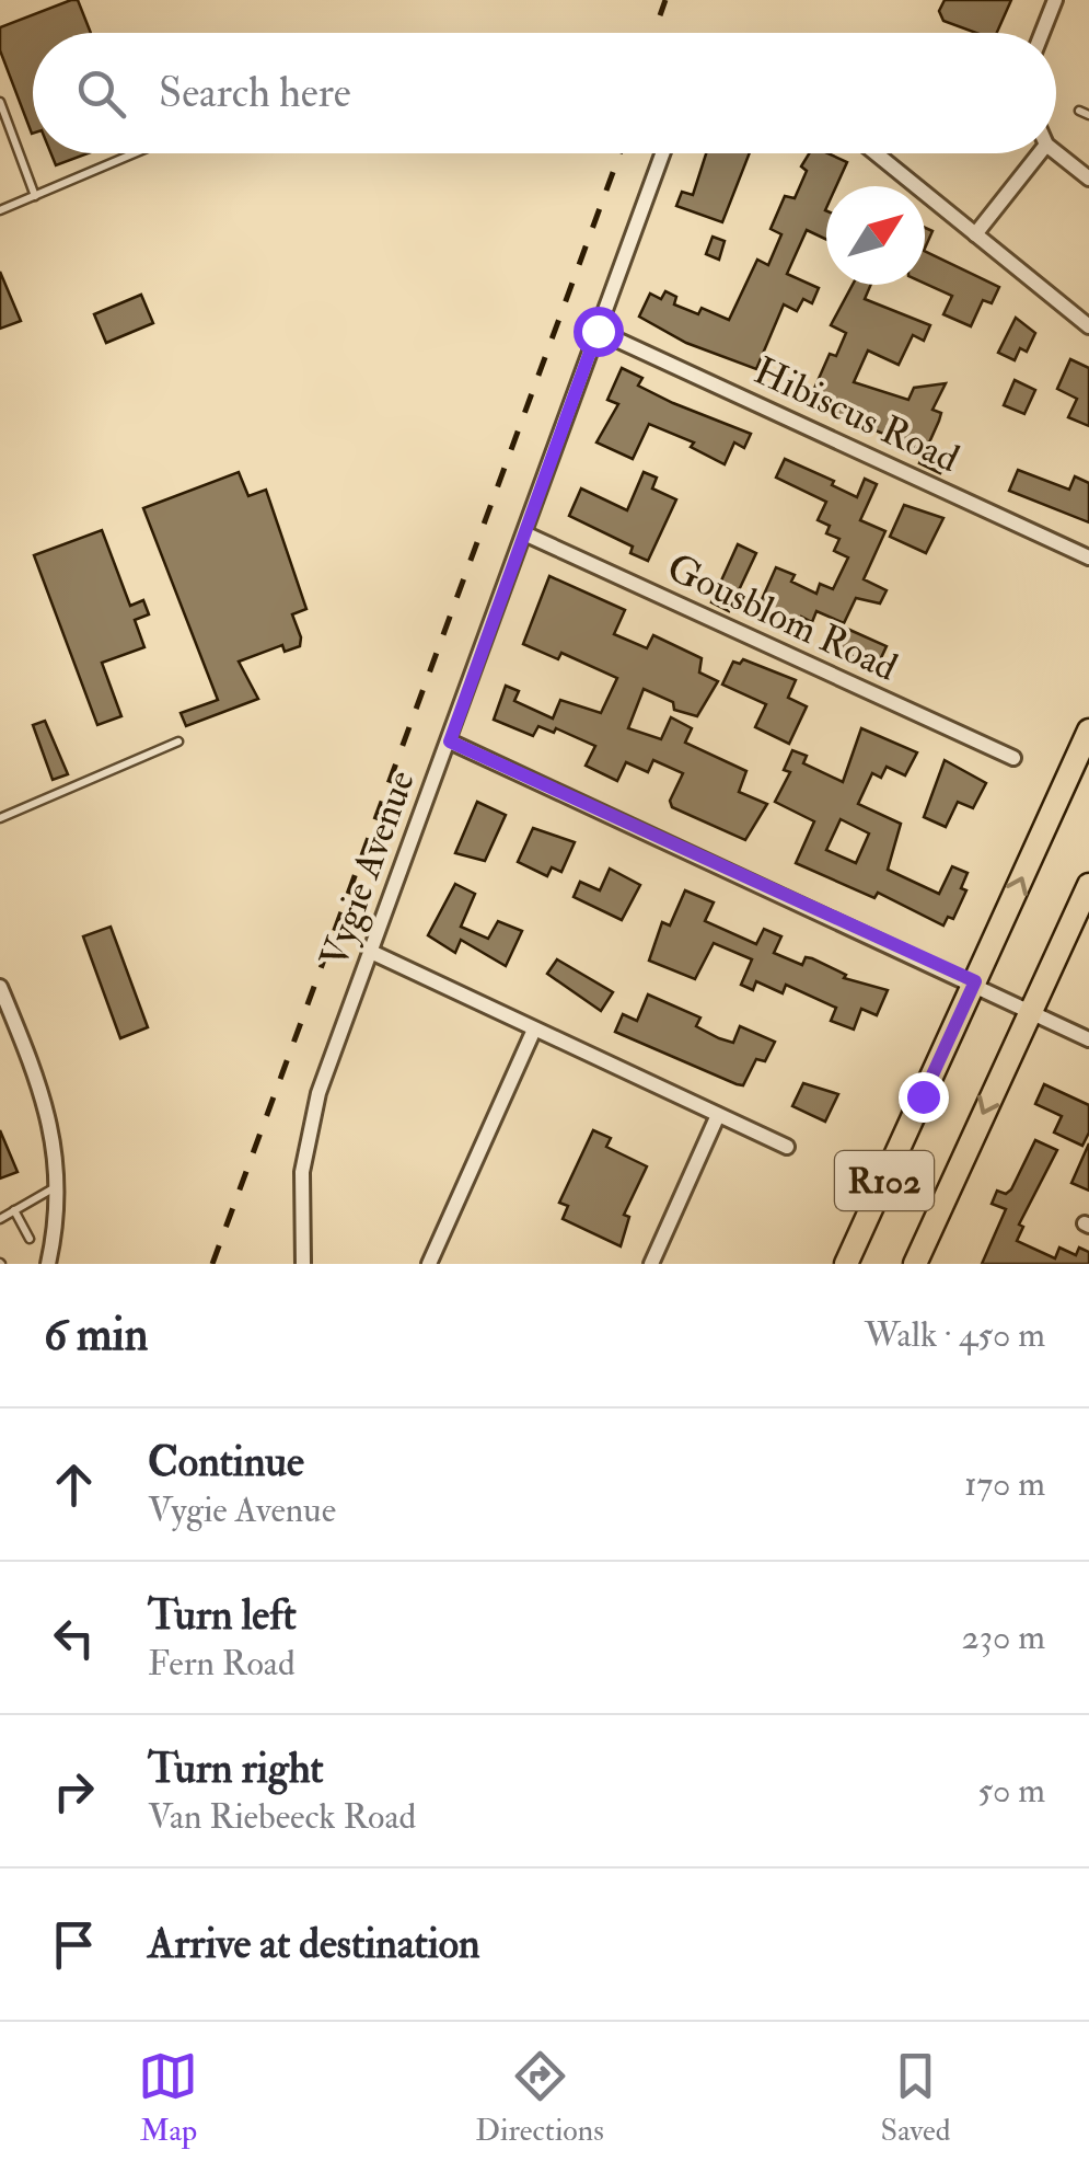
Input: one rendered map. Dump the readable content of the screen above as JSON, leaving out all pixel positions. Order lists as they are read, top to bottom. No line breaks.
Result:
{"streets":{"main road":["R102"],"street":["Hibiscus Road","Gousblom Road","Vygie Avenue"]},"crossings":[["Hibiscus Road","Vygie Avenue"],["Gousblom Road","Vygie Avenue"]],"north":"top right","page":{"search":"Search here","heading":["6 min","Walk · 450 m"],"list":[["Continue","Vygie Avenue","170 m"],["Turn left","Fern Road","230 m"],["Turn right","Van Riebeeck Road","50 m"],"Arrive at destination"],"nav":["Map","Directions","Saved"]}}
